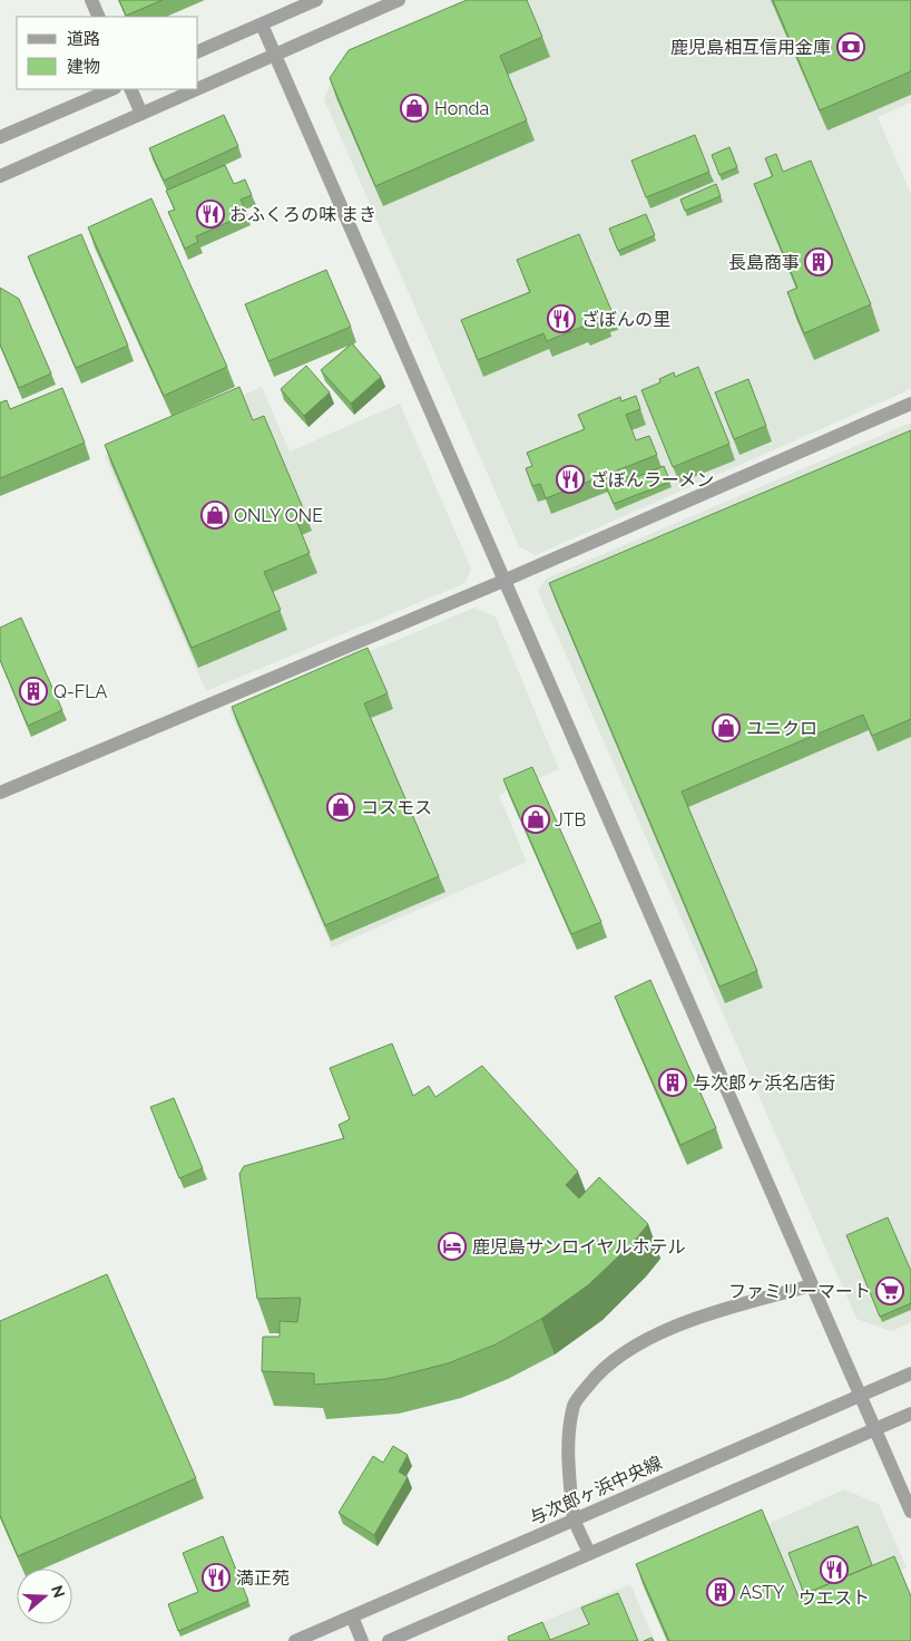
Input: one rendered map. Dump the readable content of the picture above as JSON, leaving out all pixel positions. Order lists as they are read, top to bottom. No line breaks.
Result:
{"streets":{"street":["与次郎ヶ浜中央線"]},"places":{"bank":["鹿児島相互信用金庫"],"shop":["Honda","ONLY ONE","ユニクロ","コスモス","JTB"],"restaurant":["おふくろの味 まき","ざぼんの里","ざぼんラーメン","ウエスト","満正苑"],"building":["長島商事","Q-FLA","与次郎ヶ浜名店街","ASTY"],"hotel":["鹿児島サンロイヤルホテル"],"supermarket":["ファミリーマート"]},"legend":["道路","建物"],"north":"right"}
